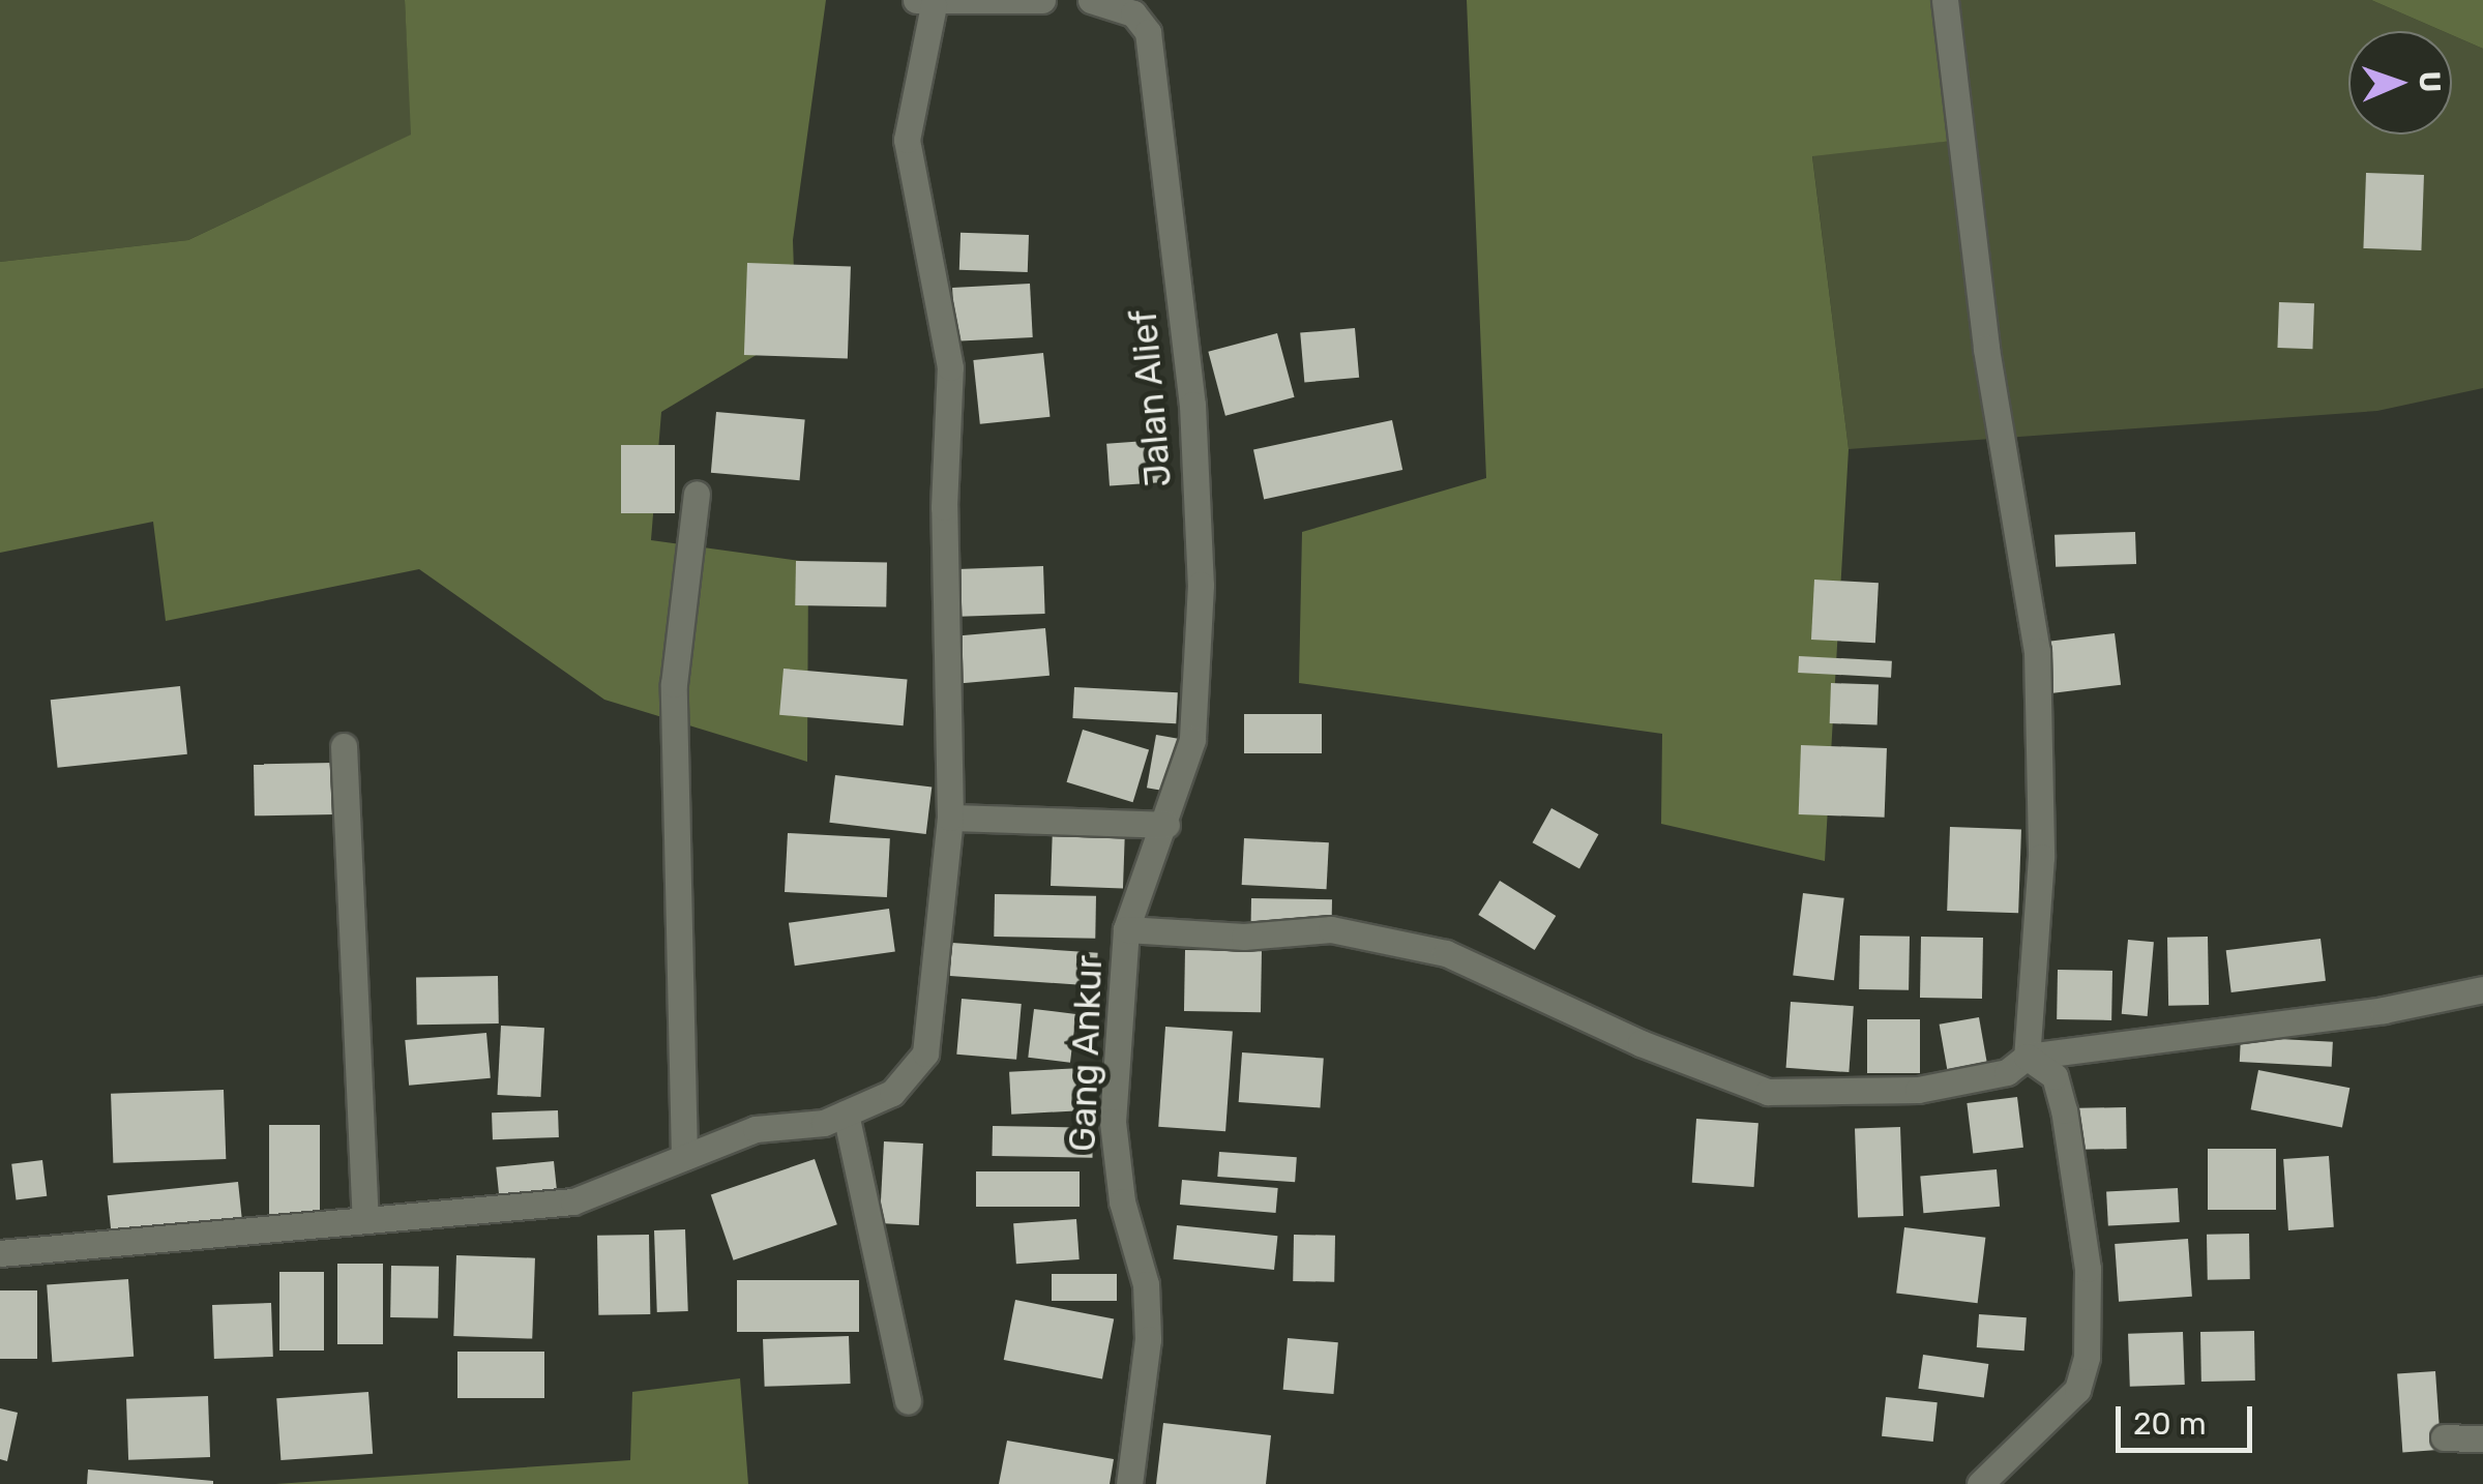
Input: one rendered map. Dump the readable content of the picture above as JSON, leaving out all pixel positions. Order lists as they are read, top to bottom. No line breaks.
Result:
{"streets":{"street":["Jalan Alief","Gang Ankur"]},"crossings":[["Jalan Alief","Gang Ankur"]],"scale_bar":"20 m","north":"right"}
